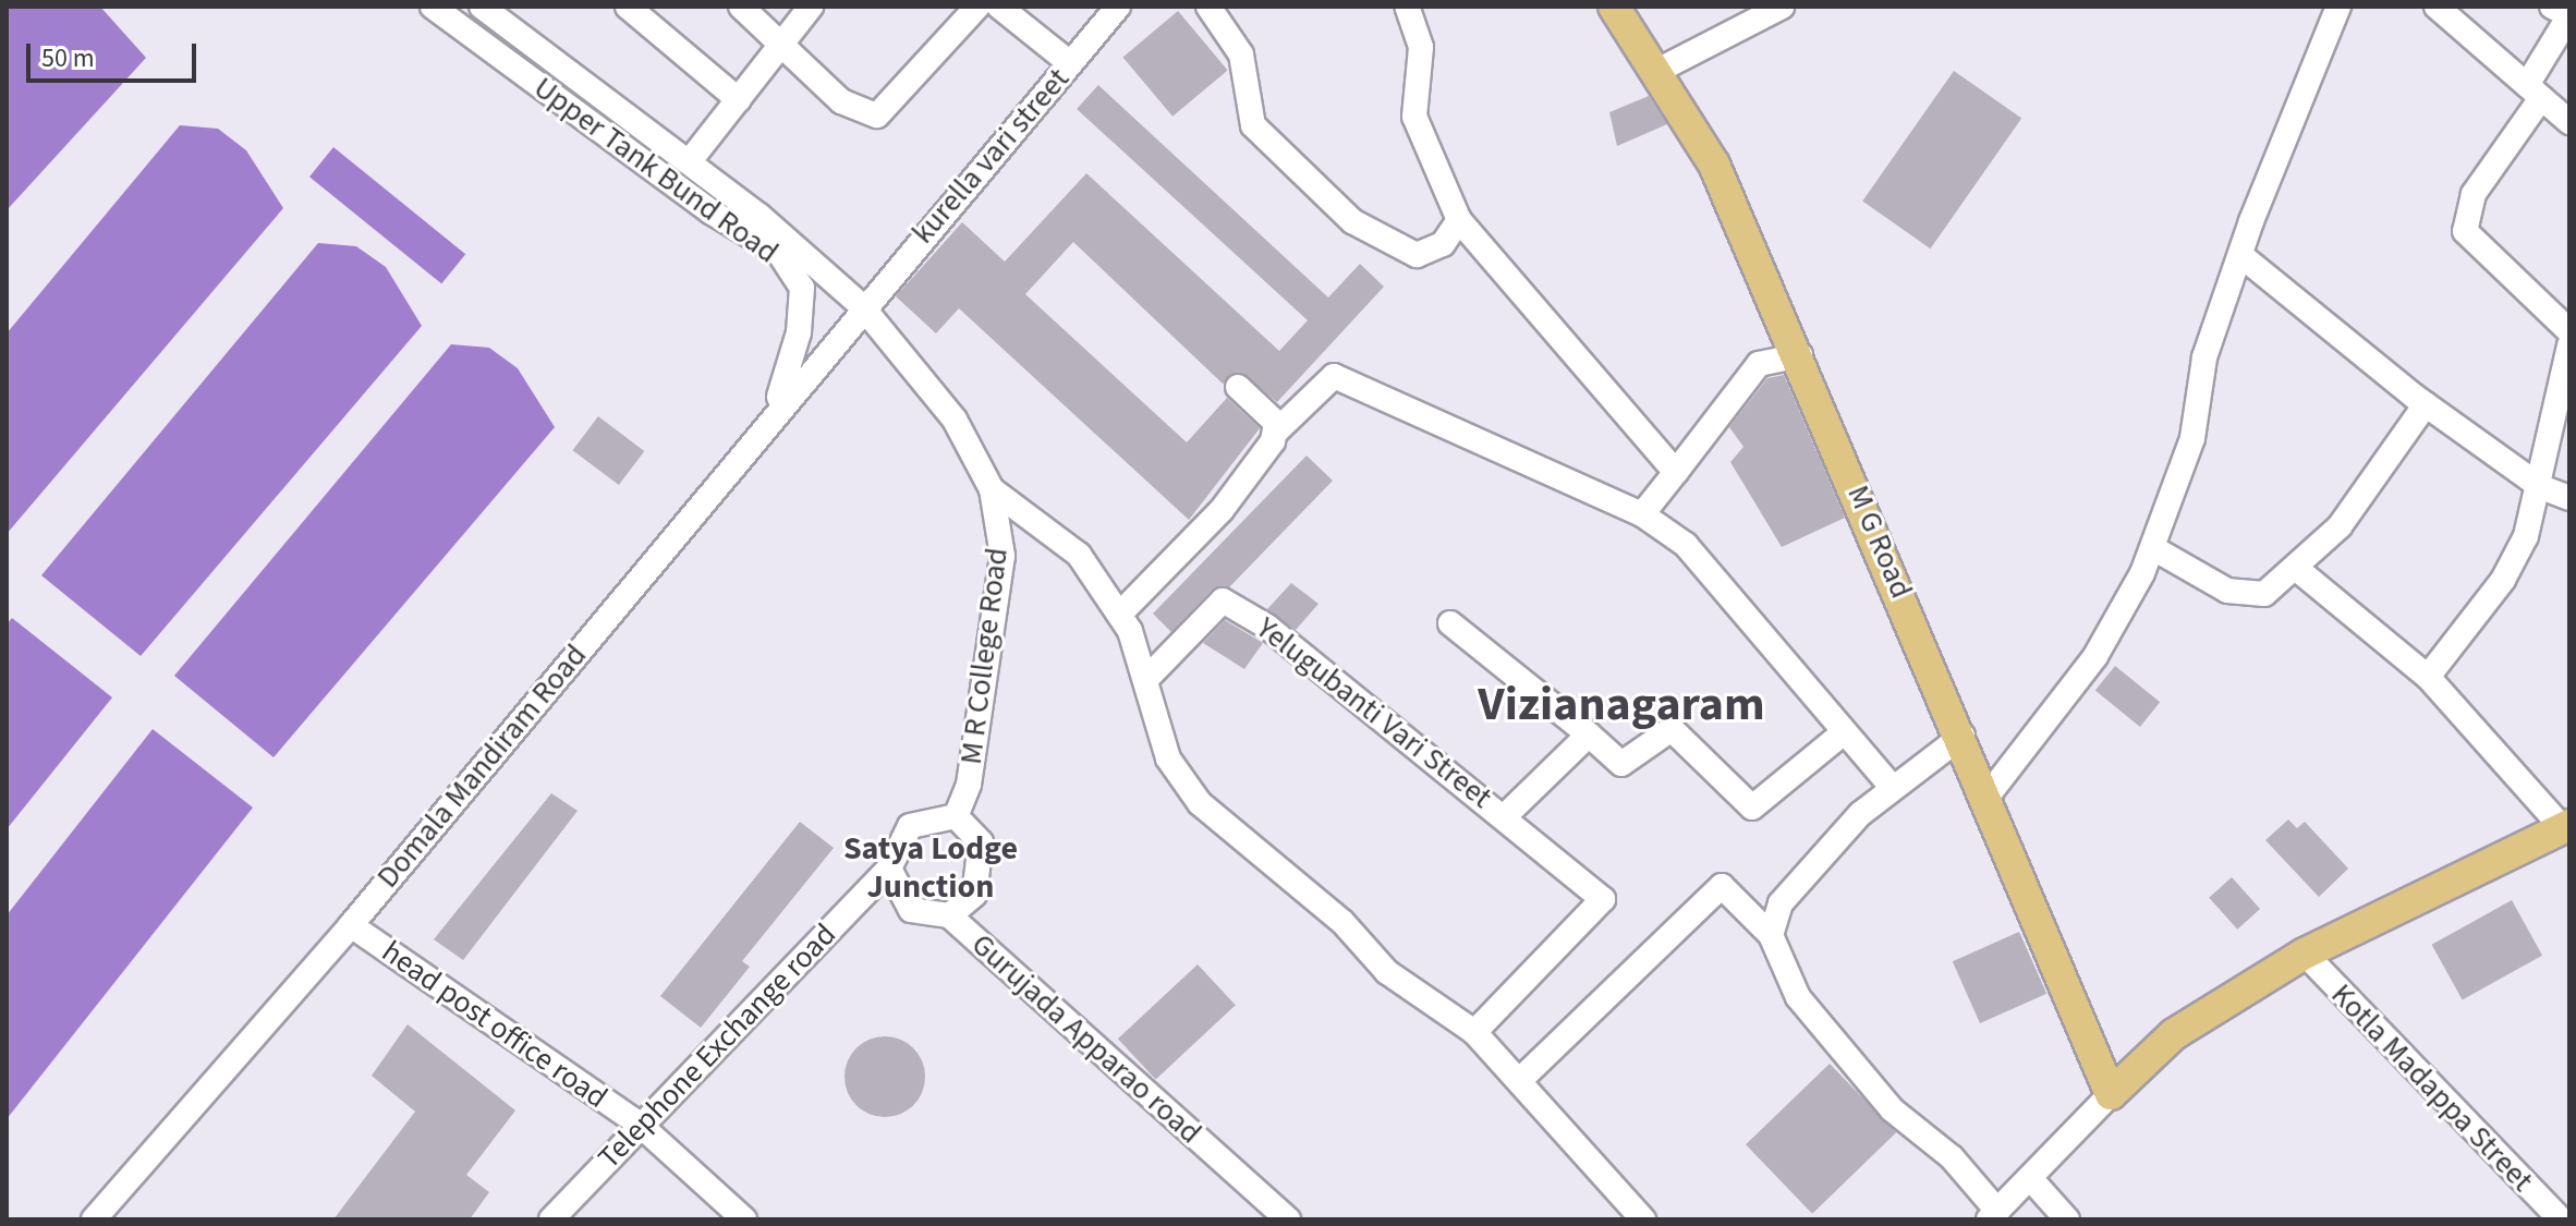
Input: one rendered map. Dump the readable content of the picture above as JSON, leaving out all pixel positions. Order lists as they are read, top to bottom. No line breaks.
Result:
{"streets":{"main road":["M G Road"],"street":["kurella vari street","Upper Tank Bund Road","M R College Road","Yelugubanti Vari Street","Domala Mandiram Road","head post office road","Gurujada Apparao road","Telephone Exchange road","Kotla Madappa Street"]},"crossings":[["kurella vari street","Upper Tank Bund Road"],["kurella vari street","M R College Road"],["kurella vari street","Domala Mandiram Road"],["Upper Tank Bund Road","M R College Road"],["Upper Tank Bund Road","Domala Mandiram Road"],["M R College Road","Domala Mandiram Road"],["M R College Road","Gurujada Apparao road"],["M R College Road","Telephone Exchange road"],["Domala Mandiram Road","head post office road"],["head post office road","Telephone Exchange road"],["Gurujada Apparao road","Telephone Exchange road"]],"districts":["Vizianagaram","Satya Lodge Junction"],"scale_bar":"50 m"}
